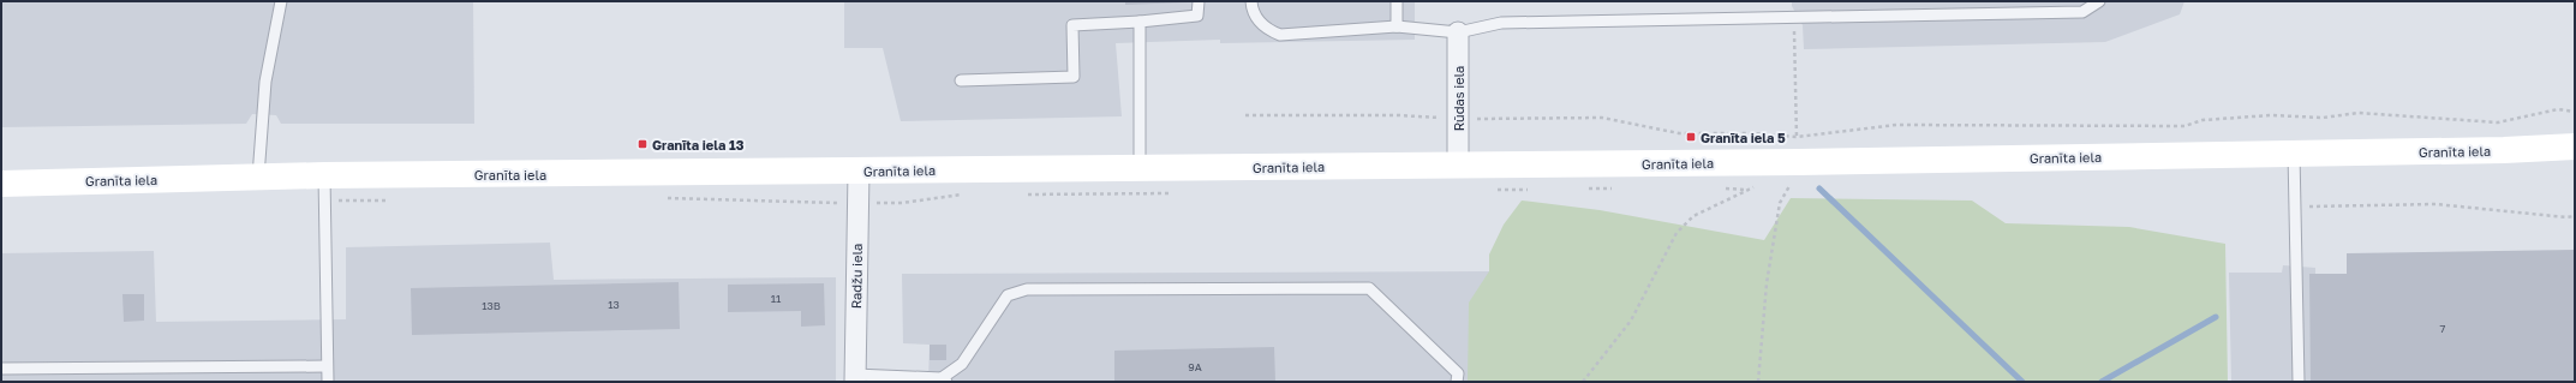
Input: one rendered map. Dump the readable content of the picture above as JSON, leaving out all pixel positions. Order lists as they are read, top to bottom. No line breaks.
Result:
{"streets":{"main road":["Granīta iela"],"street":["Rūdas iela","Radžu iela"]},"crossings":[["Rūdas iela","Granīta iela"],["Granīta iela","Radžu iela"]],"places":{"transit":["Granīta iela 5","Granīta iela 13"]},"house_numbers":["11","13","13B","7","9A"]}
